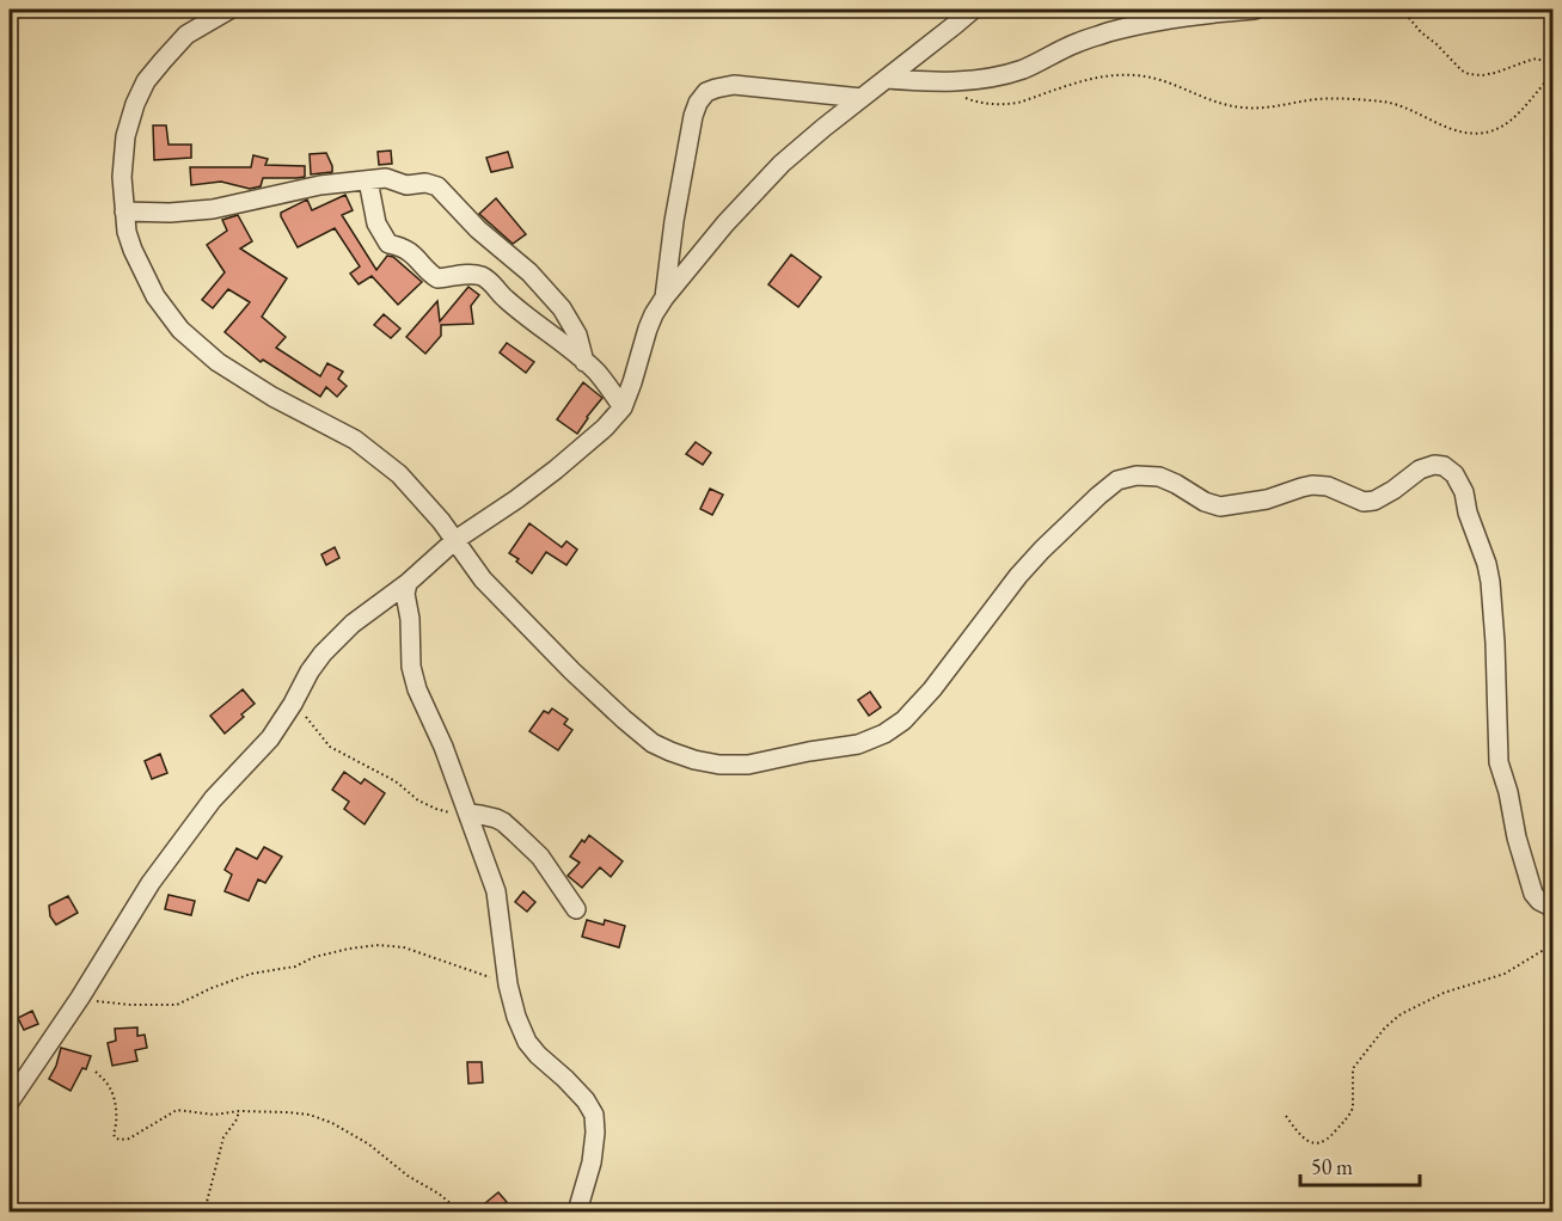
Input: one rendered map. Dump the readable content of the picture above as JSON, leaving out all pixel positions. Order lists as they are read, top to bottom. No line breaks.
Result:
{"scale_bar":"50 m"}
